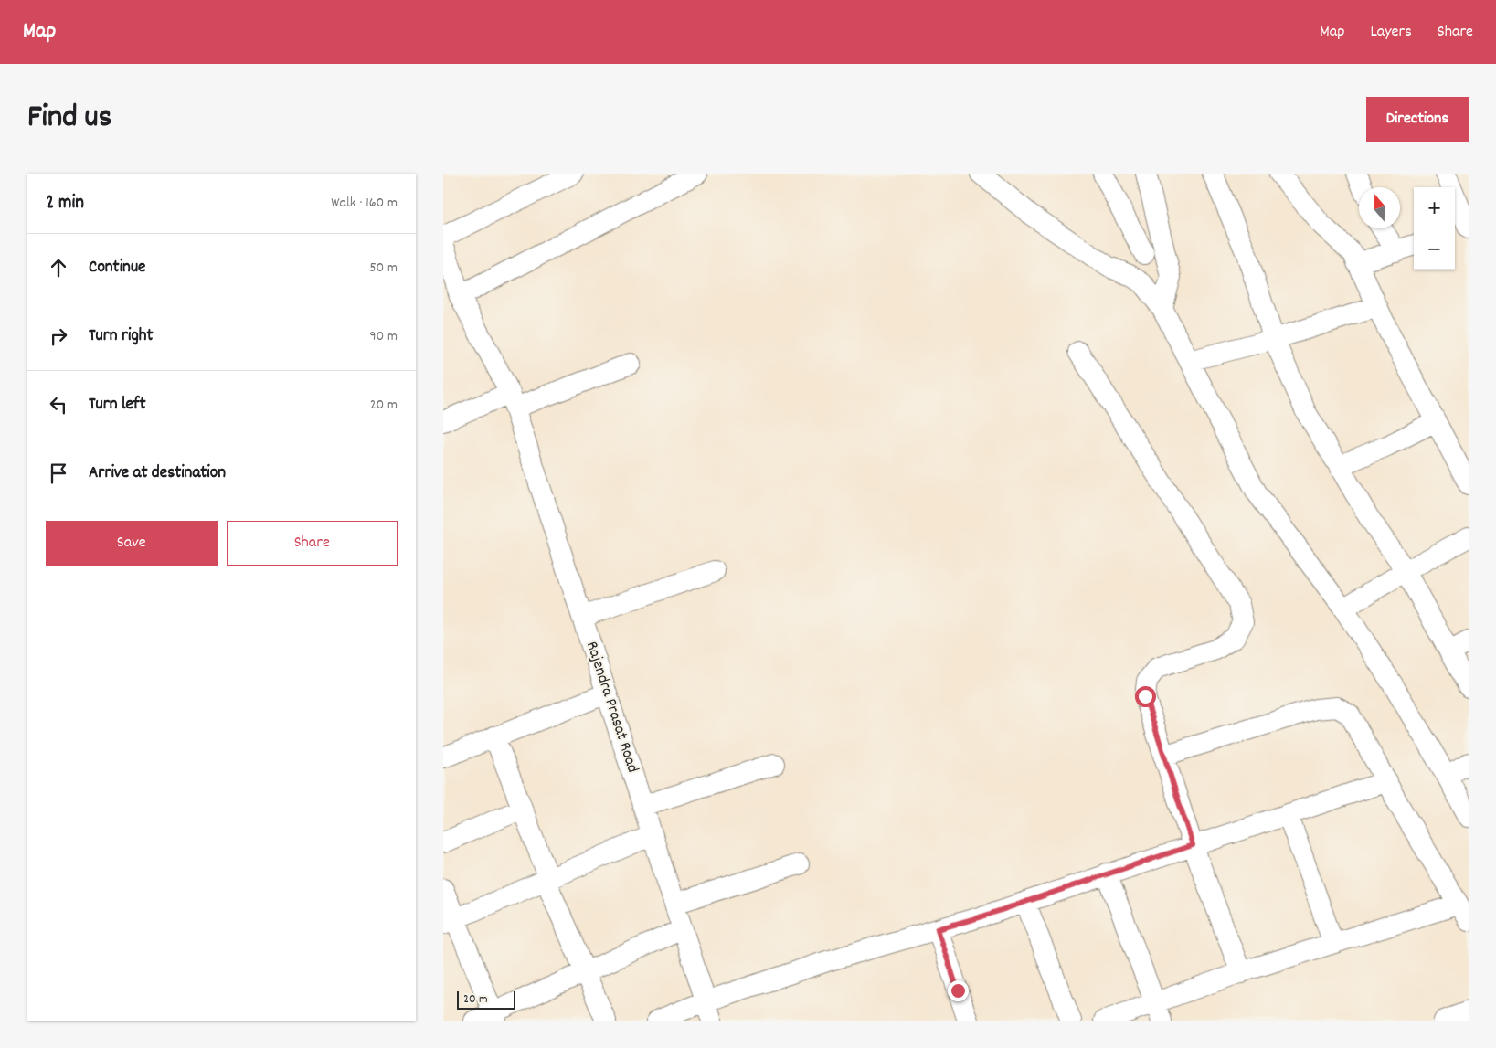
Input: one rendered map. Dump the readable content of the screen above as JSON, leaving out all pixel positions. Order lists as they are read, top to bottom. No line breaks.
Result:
{"streets":{"street":["Rajendra Prasat Road"]},"scale_bar":"20 m","north":"top","page":{"header":"Map","nav":["Map","Layers","Share"],"title":"Find us","buttons":["Directions",["Save","Share"]],"heading":["2 min","Walk · 160 m"],"map_buttons":["+","−"],"list":[["Continue","50 m"],["Turn right","90 m"],["Turn left","20 m"],"Arrive at destination"],"scale":"20 m"}}
